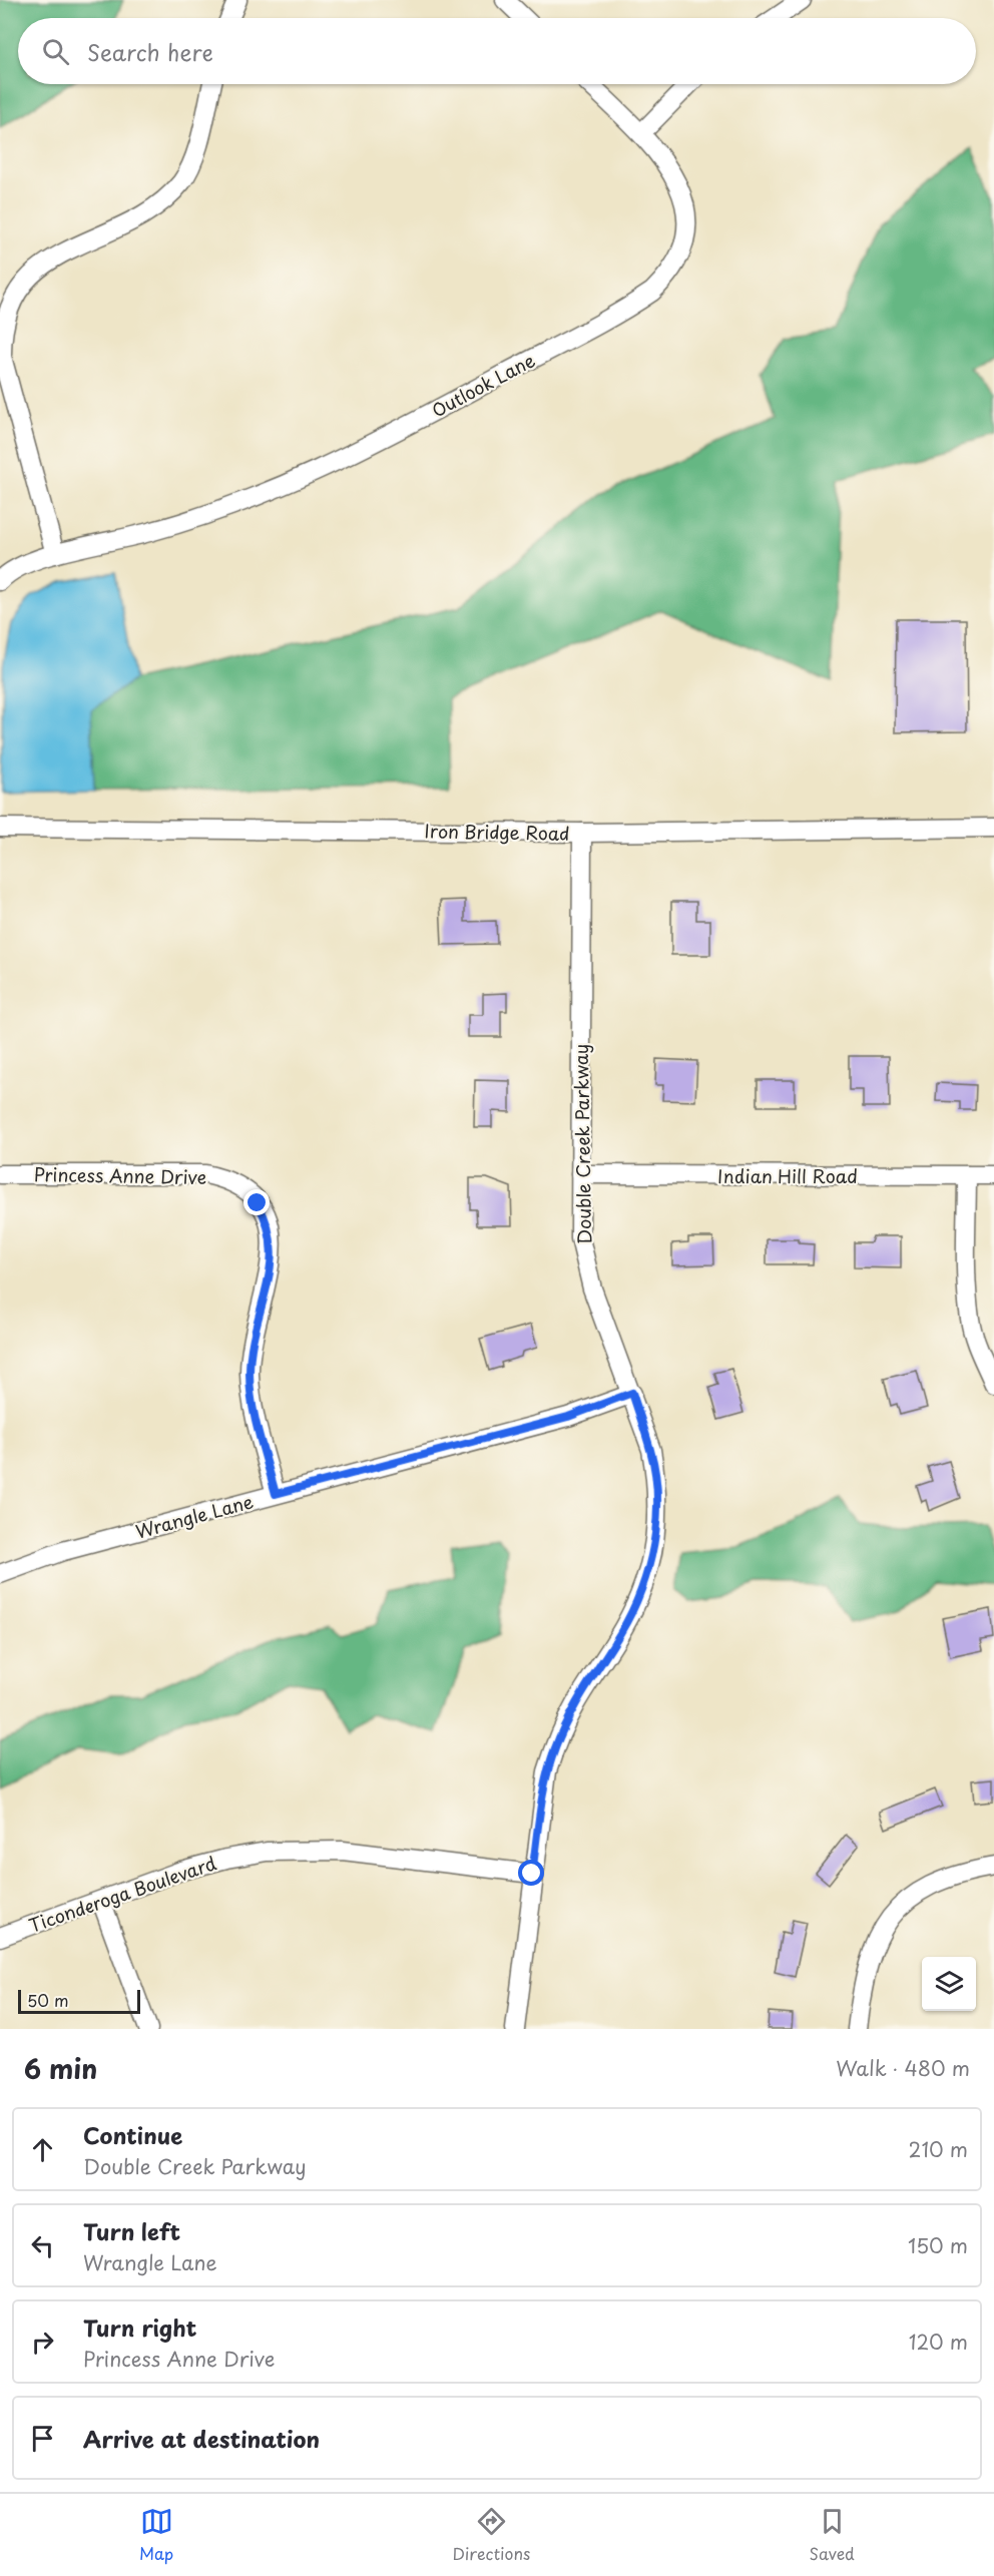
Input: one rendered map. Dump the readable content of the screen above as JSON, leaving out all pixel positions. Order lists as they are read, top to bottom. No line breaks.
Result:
{"streets":{"street":["Outlook Lane","Iron Bridge Road","Double Creek Parkway","Princess Anne Drive","Indian Hill Road","Wrangle Lane","Ticonderoga Boulevard"]},"crossings":[["Iron Bridge Road","Double Creek Parkway"],["Double Creek Parkway","Indian Hill Road"],["Double Creek Parkway","Wrangle Lane"],["Double Creek Parkway","Ticonderoga Boulevard"],["Princess Anne Drive","Wrangle Lane"]],"scale_bar":"50 m","page":{"search":"Search here","scale":"50 m","heading":["6 min","Walk · 480 m"],"list":[["Continue","Double Creek Parkway","210 m"],["Turn left","Wrangle Lane","150 m"],["Turn right","Princess Anne Drive","120 m"],"Arrive at destination"],"nav":["Map","Directions","Saved"]}}
